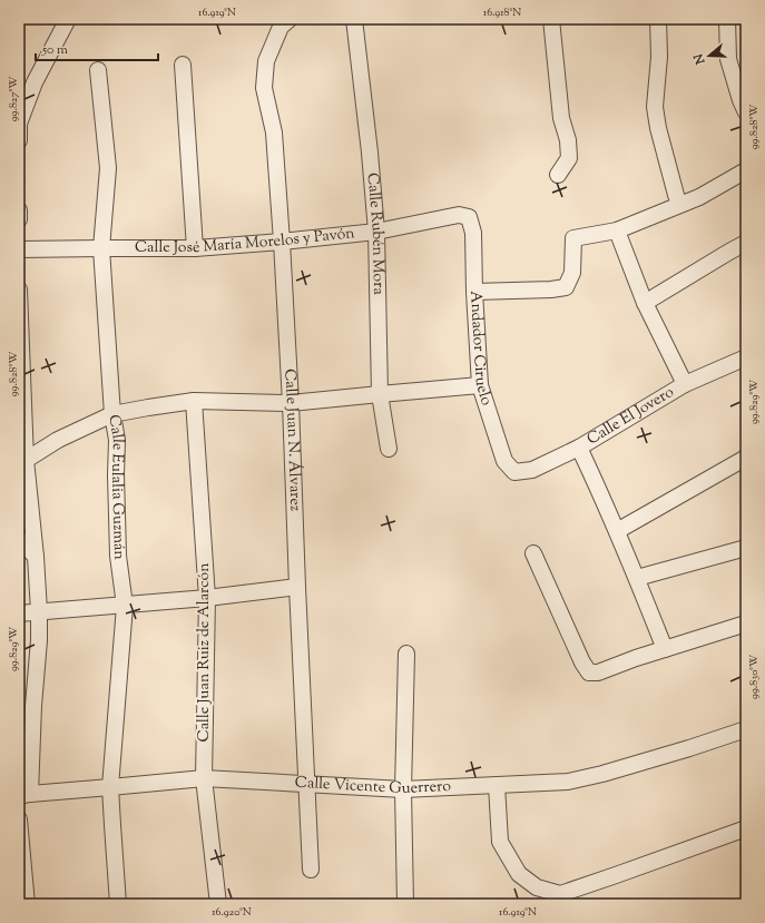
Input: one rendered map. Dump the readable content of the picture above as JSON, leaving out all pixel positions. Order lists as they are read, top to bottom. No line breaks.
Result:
{"streets":{"street":["Calle Rubén Mora","Calle José María Morelos y Pavón","Andador Ciruelo","Calle El Jovero","Calle Juan N. Álvarez","Calle Eulalia Guzmán","Calle Juan Ruiz de Alarcón","Calle Vicente Guerrero"]},"crossings":[["Calle Rubén Mora","Calle José María Morelos y Pavón"],["Calle José María Morelos y Pavón","Andador Ciruelo"],["Calle José María Morelos y Pavón","Calle Juan N. Álvarez"],["Calle José María Morelos y Pavón","Calle Eulalia Guzmán"],["Andador Ciruelo","Calle El Jovero"],["Calle Juan N. Álvarez","Calle Vicente Guerrero"],["Calle Eulalia Guzmán","Calle Vicente Guerrero"],["Calle Juan Ruiz de Alarcón","Calle Vicente Guerrero"]],"scale_bar":"50 m","north":"left","coordinates":["16.919°N","16.918°N","99.827°W","99.828°W","99.829°W","99.830°W","16.920°N"]}
